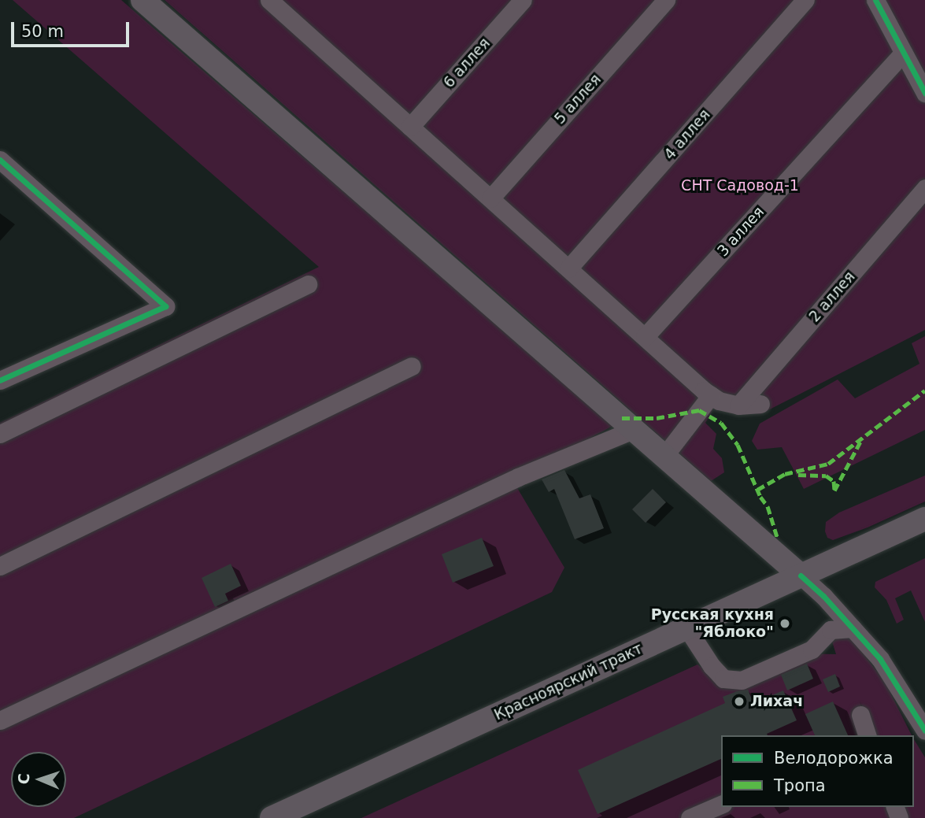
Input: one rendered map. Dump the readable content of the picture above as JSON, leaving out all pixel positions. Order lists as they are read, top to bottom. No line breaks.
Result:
{"streets":{"main road":["Красноярский тракт"],"street":["6 аллея","5 аллея","4 аллея","3 аллея","2 аллея"]},"parks":["СНТ Садовод-1"],"places":["Русская кухня \"Яблоко\"","Лихач"],"legend":["Велодорожка","Тропа"],"scale_bar":"50 m","north":"left"}
